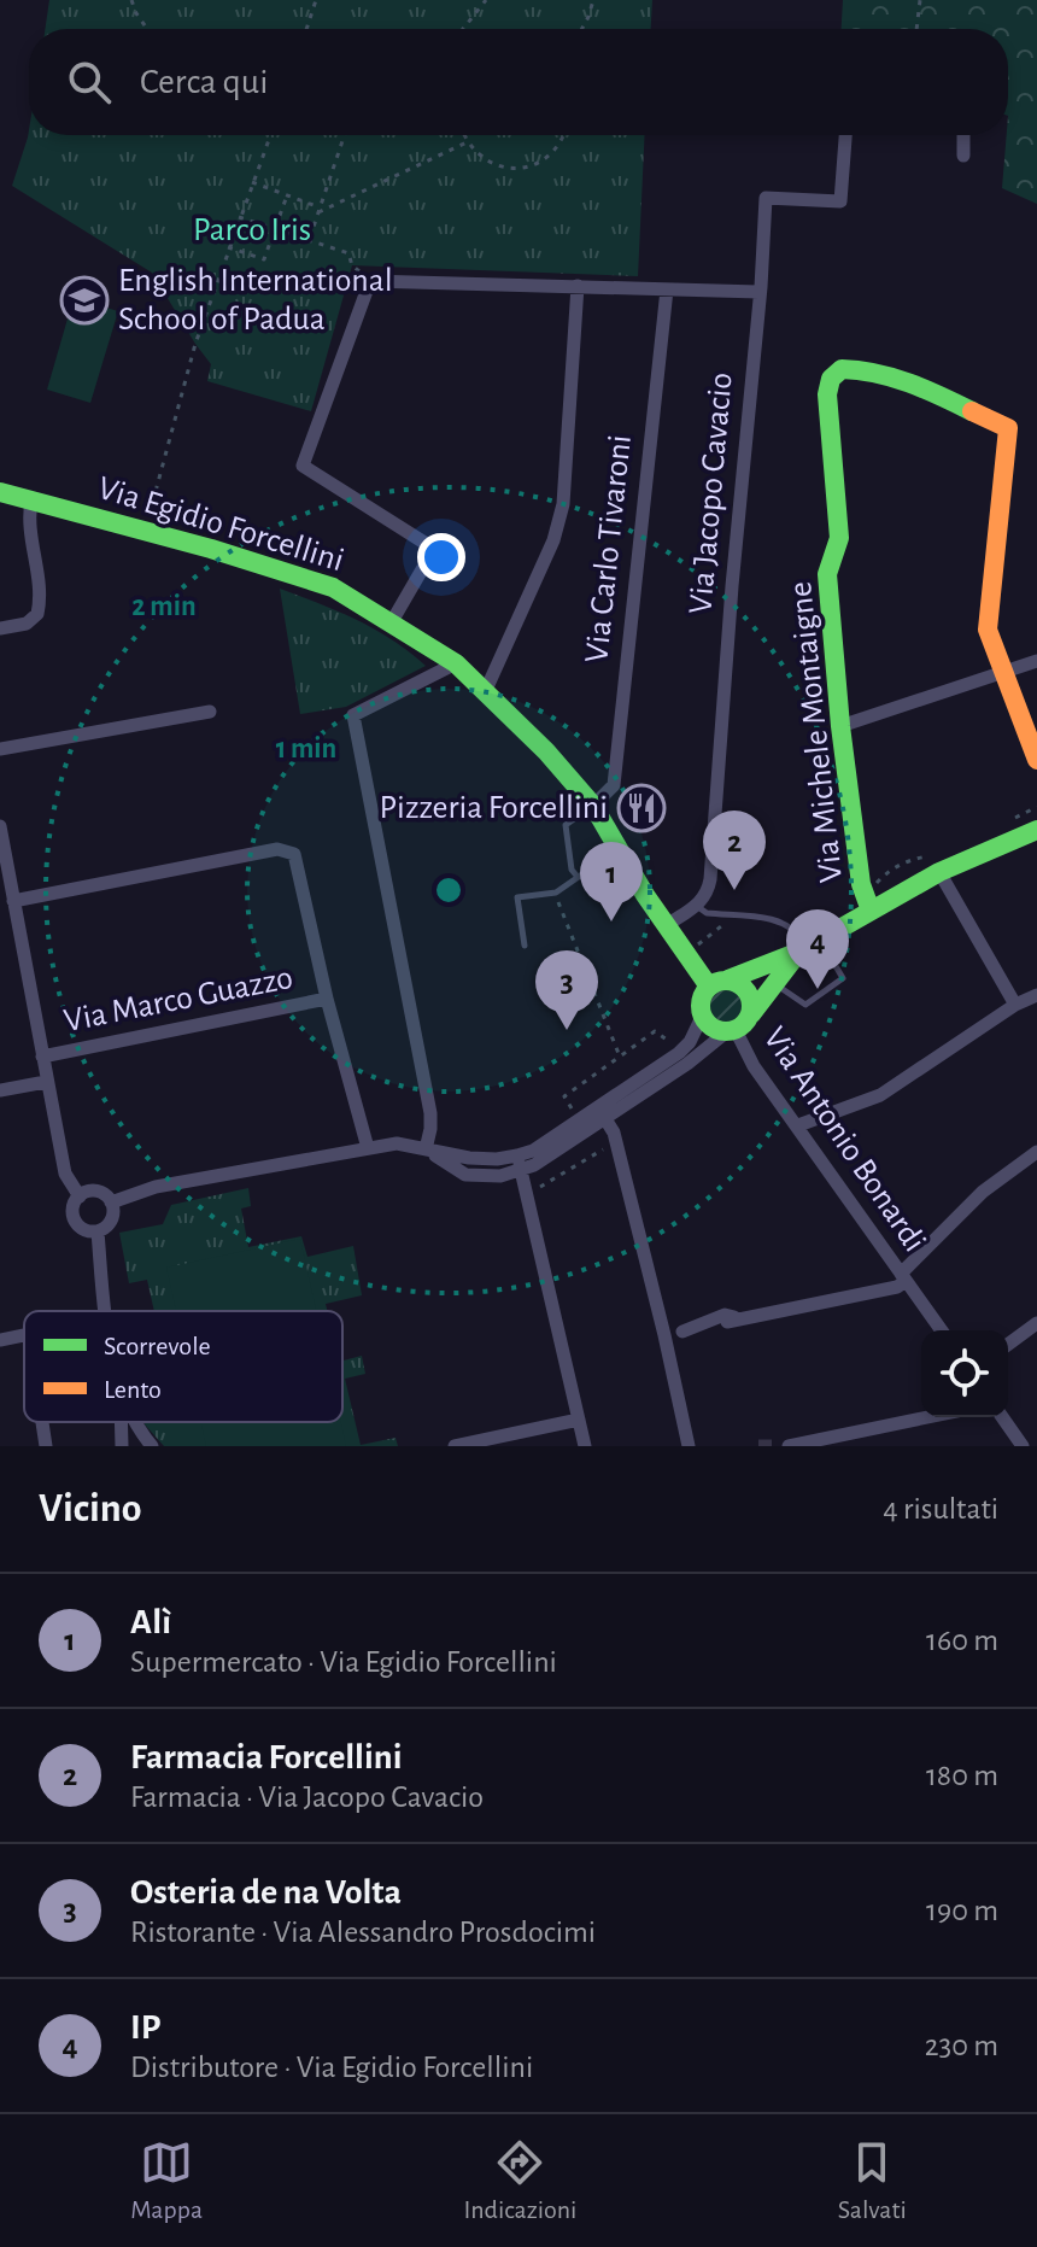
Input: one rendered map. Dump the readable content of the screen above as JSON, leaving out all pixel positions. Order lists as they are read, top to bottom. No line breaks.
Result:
{"streets":{"street":["Via Jacopo Cavacio","Via Egidio Forcellini","Via Carlo Tivaroni","Via Michele Montaigne","Via Marco Guazzo","Via Antonio Bonardi"]},"crossings":[["Via Egidio Forcellini","Via Carlo Tivaroni"],["Via Egidio Forcellini","Via Antonio Bonardi"]],"parks":["Parco Iris"],"places":{"school or university":["English International School of Padua"],"restaurant":["Pizzeria Forcellini"]},"legend":["Scorrevole","Lento"],"page":{"search":"Cerca qui","pins":["2","1","4","3"],"heading":["Vicino","4 risultati"],"list":[{"mark":"1","name":"Alì","note":"Supermercato · Via Egidio Forcellini","value":"160 m"},{"mark":"2","name":"Farmacia Forcellini","note":"Farmacia · Via Jacopo Cavacio","value":"180 m"},{"mark":"3","name":"Osteria de na Volta","note":"Ristorante · Via Alessandro Prosdocimi","value":"190 m"},{"mark":"4","name":"IP","note":"Distributore · Via Egidio Forcellini","value":"230 m"}],"nav":["Mappa","Indicazioni","Salvati"]},"rings":["2 min","1 min"]}
